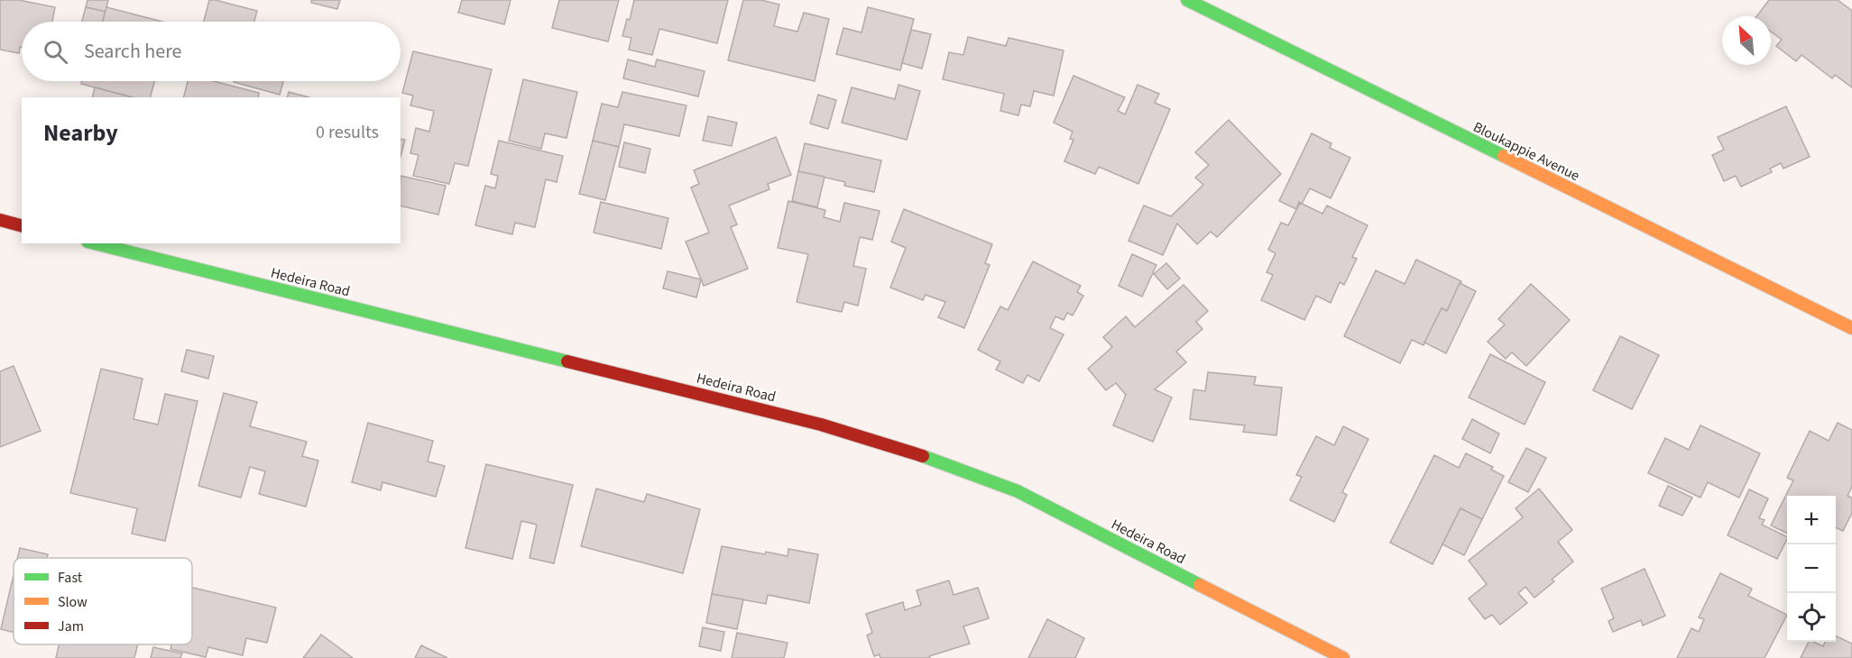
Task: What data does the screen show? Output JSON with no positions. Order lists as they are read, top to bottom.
{
  "streets": {
    "street": ["Bloukappie Avenue", "Hedeira Road"]
  },
  "legend": ["Fast", "Slow", "Jam"],
  "north": "top left",
  "page": {
    "search": "Search here",
    "heading": ["Nearby", "0 results"],
    "map_buttons": ["+", "−"]
  }
}
